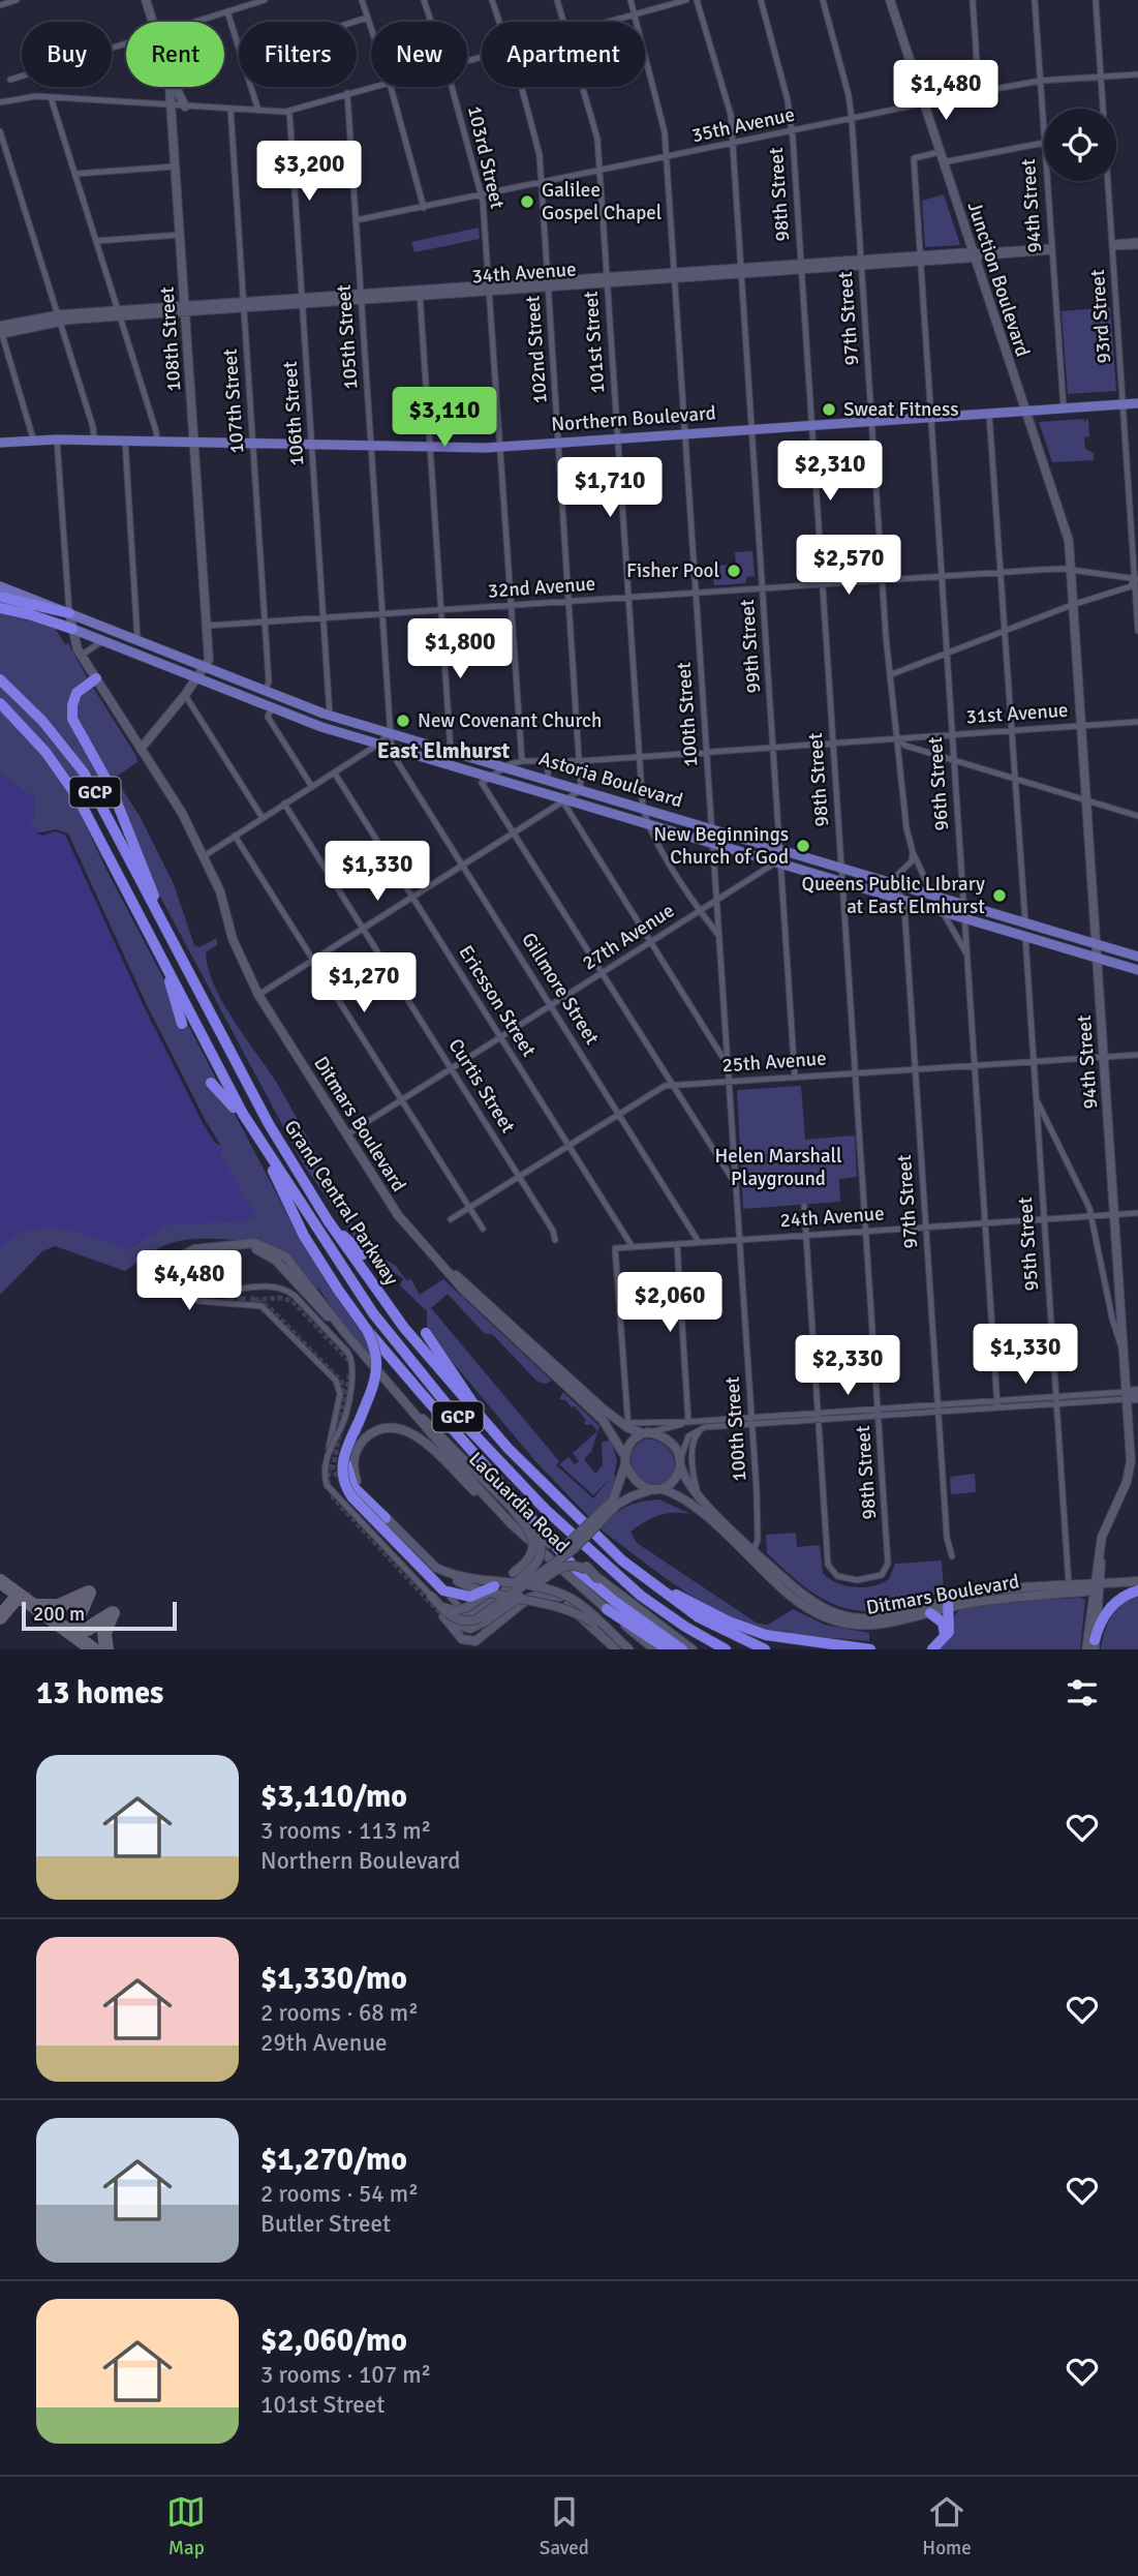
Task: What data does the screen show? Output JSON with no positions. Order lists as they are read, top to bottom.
{
  "streets": {
    "highway": ["GCP", "Grand Central Parkway"],
    "main road": ["Northern Boulevard", "Astoria Boulevard"],
    "street": [
      "35th Avenue",
      "103rd Street",
      "98th Street",
      "94th Street",
      "34th Avenue",
      "Junction Boulevard",
      "93rd Street",
      "97th Street",
      "105th Street",
      "108th Street",
      "101st Street",
      "102nd Street",
      "107th Street",
      "106th Street",
      "32nd Avenue",
      "99th Street",
      "31st Avenue",
      "100th Street",
      "96th Street",
      "27th Avenue",
      "Gillmore Street",
      "Ericsson Street",
      "25th Avenue",
      "Curtis Street",
      "Ditmars Boulevard",
      "24th Avenue",
      "95th Street",
      "LaGuardia Road"
    ]
  },
  "crossings": [
    ["35th Avenue", "103rd Street"],
    ["35th Avenue", "98th Street"],
    ["35th Avenue", "94th Street"],
    ["35th Avenue", "Junction Boulevard"],
    ["35th Avenue", "93rd Street"],
    ["35th Avenue", "97th Street"],
    ["35th Avenue", "105th Street"],
    ["35th Avenue", "101st Street"],
    ["35th Avenue", "102nd Street"],
    ["35th Avenue", "99th Street"],
    ["35th Avenue", "100th Street"],
    ["103rd Street", "34th Avenue"],
    ["103rd Street", "Northern Boulevard"],
    ["103rd Street", "32nd Avenue"],
    ["103rd Street", "31st Avenue"],
    ["98th Street", "34th Avenue"],
    ["98th Street", "Northern Boulevard"],
    ["98th Street", "32nd Avenue"],
    ["98th Street", "31st Avenue"],
    ["98th Street", "Astoria Boulevard"],
    ["98th Street", "25th Avenue"],
    ["98th Street", "24th Avenue"],
    ["94th Street", "34th Avenue"],
    ["94th Street", "Junction Boulevard"],
    ["94th Street", "Northern Boulevard"],
    ["94th Street", "32nd Avenue"],
    ["94th Street", "31st Avenue"],
    ["94th Street", "Astoria Boulevard"],
    ["94th Street", "25th Avenue"],
    ["94th Street", "Ditmars Boulevard"],
    ["94th Street", "24th Avenue"],
    ["34th Avenue", "Junction Boulevard"],
    ["34th Avenue", "97th Street"],
    ["34th Avenue", "105th Street"],
    ["34th Avenue", "108th Street"],
    ["34th Avenue", "101st Street"],
    ["34th Avenue", "102nd Street"],
    ["34th Avenue", "107th Street"],
    ["34th Avenue", "106th Street"],
    ["34th Avenue", "99th Street"],
    ["34th Avenue", "100th Street"],
    ["34th Avenue", "96th Street"],
    ["Junction Boulevard", "Northern Boulevard"],
    ["Junction Boulevard", "32nd Avenue"],
    ["Junction Boulevard", "96th Street"],
    ["93rd Street", "Northern Boulevard"],
    ["93rd Street", "32nd Avenue"],
    ["97th Street", "Northern Boulevard"],
    ["97th Street", "32nd Avenue"],
    ["97th Street", "31st Avenue"],
    ["97th Street", "Astoria Boulevard"],
    ["97th Street", "25th Avenue"],
    ["97th Street", "24th Avenue"],
    ["105th Street", "Northern Boulevard"],
    ["105th Street", "32nd Avenue"],
    ["105th Street", "Astoria Boulevard"],
    ["105th Street", "Gillmore Street"],
    ["108th Street", "Northern Boulevard"],
    ["108th Street", "32nd Avenue"],
    ["108th Street", "Astoria Boulevard"],
    ["101st Street", "Northern Boulevard"],
    ["101st Street", "32nd Avenue"],
    ["101st Street", "31st Avenue"],
    ["101st Street", "Astoria Boulevard"],
    ["102nd Street", "Northern Boulevard"],
    ["102nd Street", "32nd Avenue"],
    ["102nd Street", "31st Avenue"],
    ["102nd Street", "Astoria Boulevard"],
    ["107th Street", "Northern Boulevard"],
    ["107th Street", "32nd Avenue"],
    ["107th Street", "Astoria Boulevard"],
    ["106th Street", "Northern Boulevard"],
    ["106th Street", "32nd Avenue"],
    ["106th Street", "Astoria Boulevard"],
    ["Northern Boulevard", "99th Street"],
    ["Northern Boulevard", "100th Street"],
    ["Northern Boulevard", "96th Street"],
    ["32nd Avenue", "99th Street"],
    ["32nd Avenue", "100th Street"],
    ["32nd Avenue", "96th Street"],
    ["99th Street", "31st Avenue"],
    ["99th Street", "Astoria Boulevard"],
    ["99th Street", "27th Avenue"],
    ["99th Street", "25th Avenue"],
    ["31st Avenue", "100th Street"],
    ["31st Avenue", "Astoria Boulevard"],
    ["31st Avenue", "96th Street"],
    ["100th Street", "Astoria Boulevard"],
    ["100th Street", "27th Avenue"],
    ["100th Street", "25th Avenue"],
    ["100th Street", "Ditmars Boulevard"],
    ["100th Street", "24th Avenue"],
    ["Astoria Boulevard", "96th Street"],
    ["Astoria Boulevard", "27th Avenue"],
    ["Astoria Boulevard", "Gillmore Street"],
    ["Astoria Boulevard", "Ditmars Boulevard"],
    ["Astoria Boulevard", "95th Street"],
    ["96th Street", "25th Avenue"],
    ["96th Street", "24th Avenue"],
    ["27th Avenue", "Gillmore Street"],
    ["27th Avenue", "Ericsson Street"],
    ["27th Avenue", "Curtis Street"],
    ["27th Avenue", "Ditmars Boulevard"],
    ["Gillmore Street", "25th Avenue"],
    ["Gillmore Street", "24th Avenue"],
    ["Ericsson Street", "25th Avenue"],
    ["Ericsson Street", "24th Avenue"],
    ["25th Avenue", "Curtis Street"],
    ["25th Avenue", "95th Street"],
    ["Ditmars Boulevard", "24th Avenue"],
    ["Ditmars Boulevard", "95th Street"],
    ["24th Avenue", "95th Street"]
  ],
  "districts": ["East Elmhurst"],
  "parks": ["Helen Marshall Playground"],
  "places": [
    "Galilee Gospel Chapel",
    "Sweat Fitness",
    "Fisher Pool",
    "New Covenant Church",
    "New Beginnings Church of God",
    "Queens Public LIbrary at East Elmhurst"
  ],
  "scale_bar": "200 m",
  "page": {
    "chip": [
      "Buy",
      "Rent",
      "Filters",
      "New",
      "Apartment"
    ],
    "price": [
      "$1,480",
      "$3,200",
      "$3,110",
      "$2,310",
      "$1,710",
      "$2,570",
      "$1,800",
      "$1,330",
      "$1,270",
      "$4,480",
      "$2,060",
      "$1,330",
      "$2,330"
    ],
    "scale": "200 m",
    "heading": "13 homes",
    "list": [
      {
        "name": "$3,110/mo",
        "note": "3 rooms · 113 m² · Northern Boulevard"
      },
      {
        "name": "$1,330/mo",
        "note": "2 rooms · 68 m² · 29th Avenue"
      },
      {
        "name": "$1,270/mo",
        "note": "2 rooms · 54 m² · Butler Street"
      },
      {
        "name": "$2,060/mo",
        "note": "3 rooms · 107 m² · 101st Street"
      }
    ],
    "tabs": ["Map", "Saved", "Home"]
  }
}
